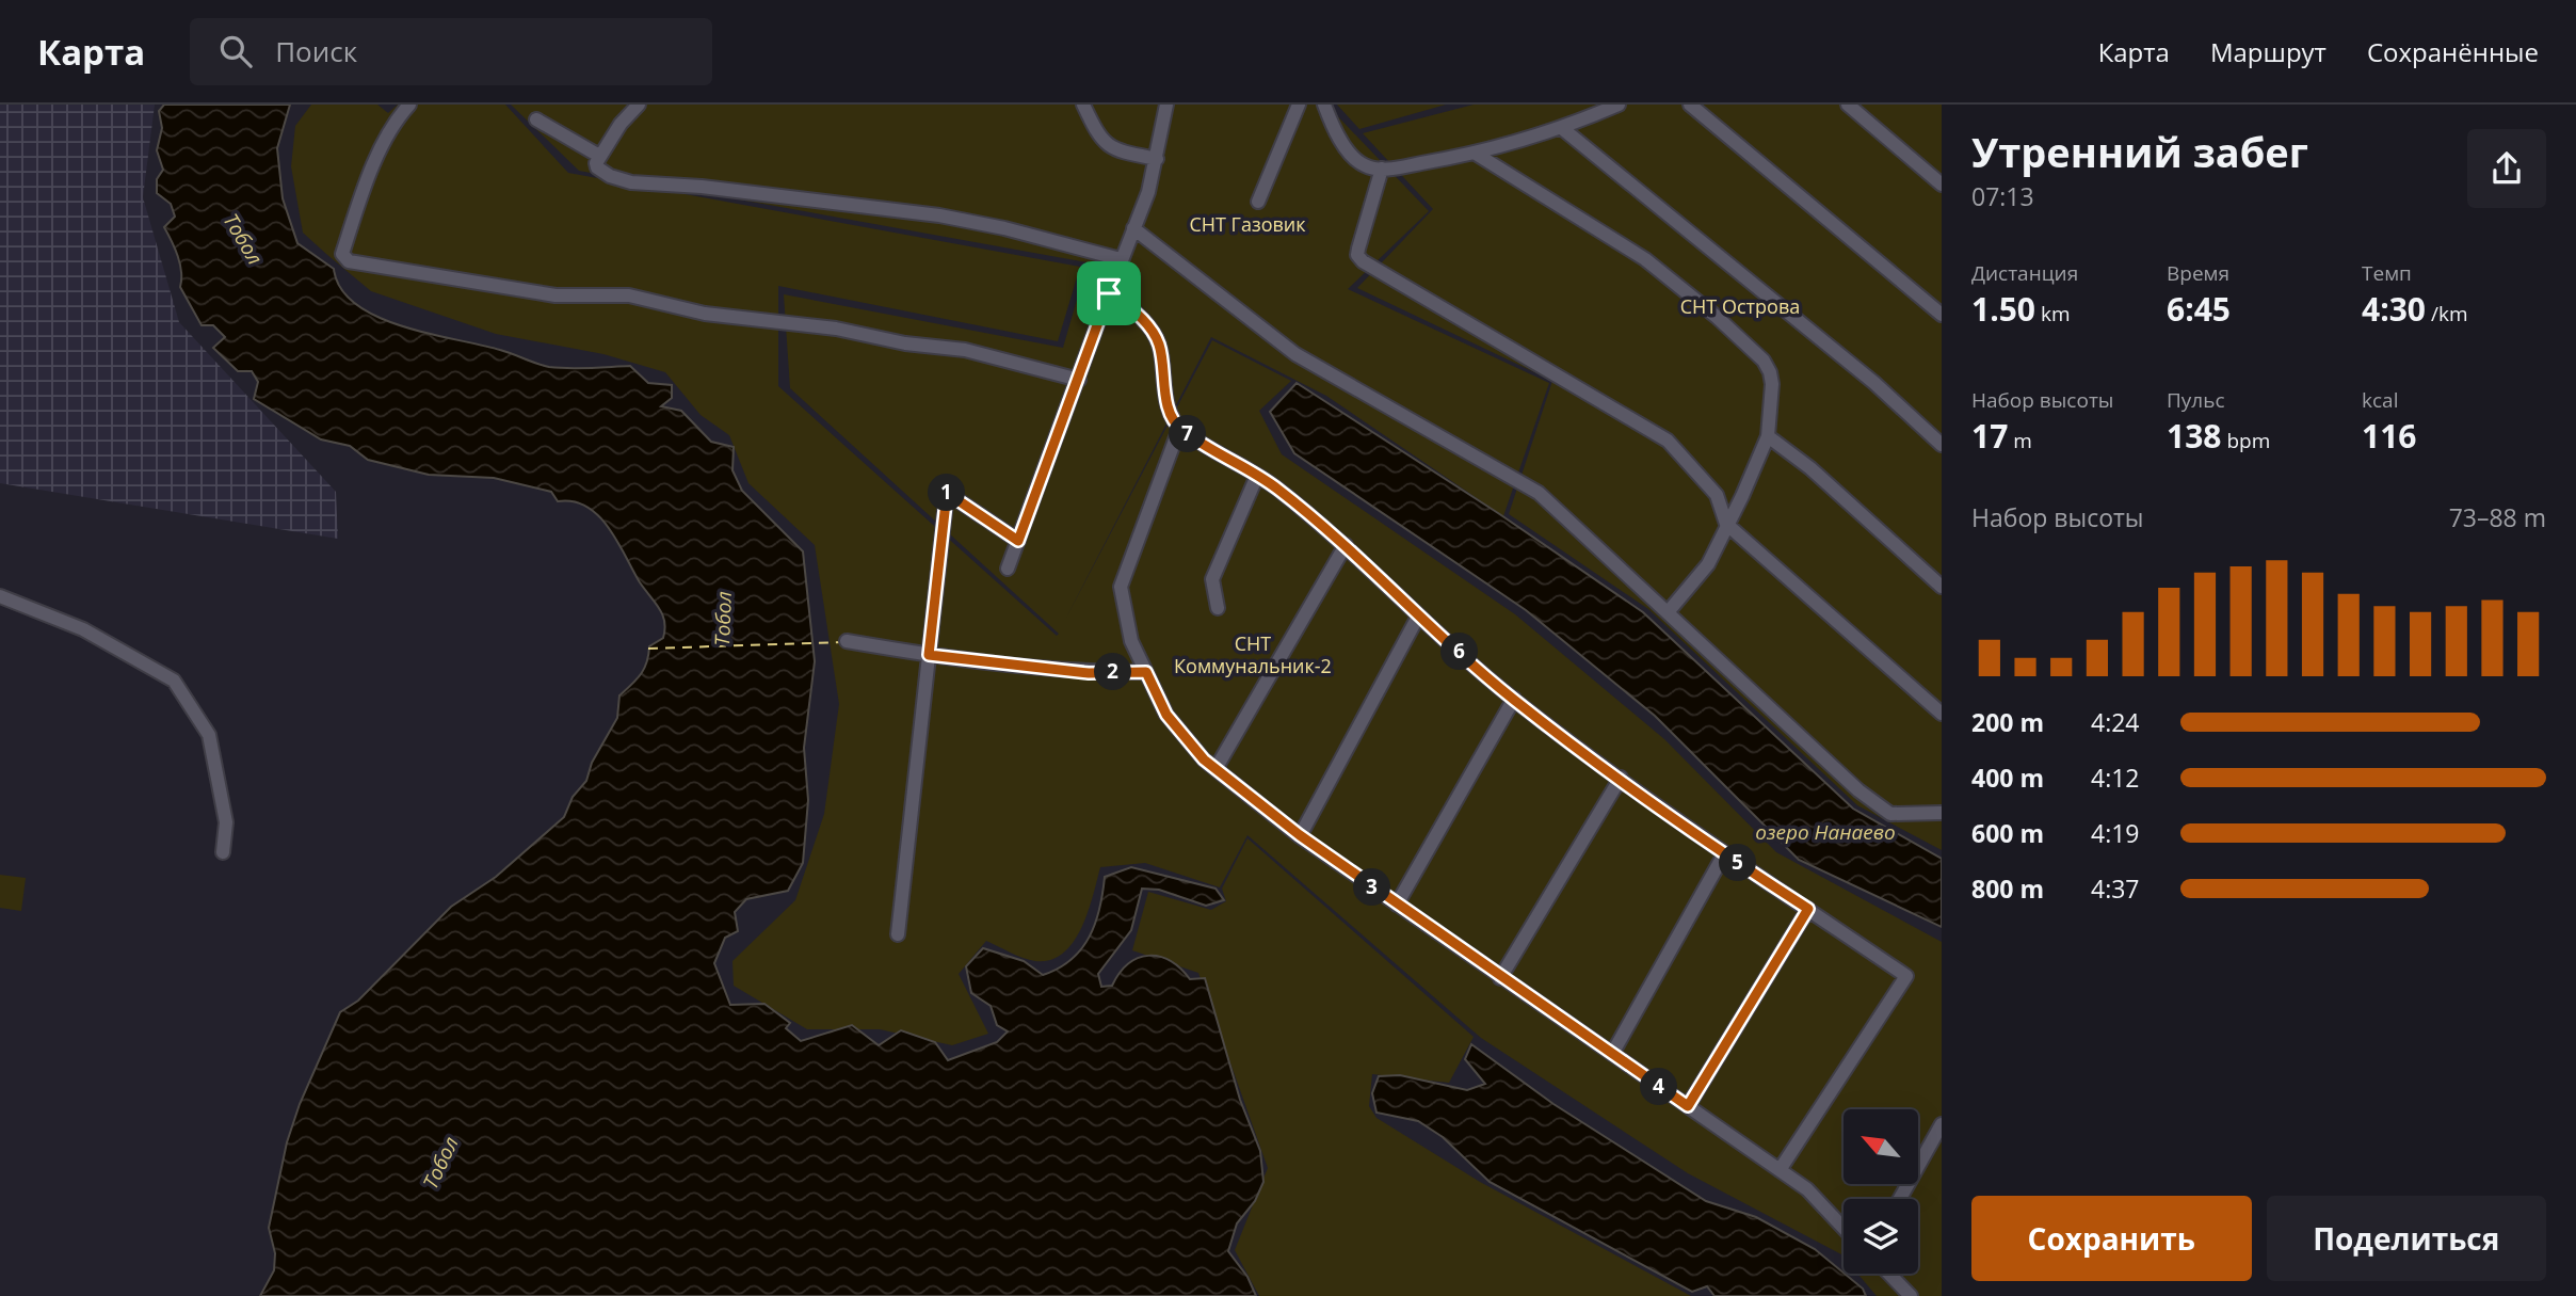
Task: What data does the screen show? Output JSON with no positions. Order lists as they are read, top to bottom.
{
  "water": ["Тобол", "озеро Нанаево"],
  "parks": ["СНТ Газовик", "СНТ Острова", "СНТ Коммунальник-2"],
  "north": "top left",
  "page": {
    "header": "Карта",
    "search": "Поиск",
    "nav": ["Карта", "Маршрут", "Сохранённые"],
    "heading": ["Утренний забег", "07:13"],
    "stats": [
      ["Дистанция", "1.50 km"],
      ["Время", "6:45"],
      ["Темп", "4:30 /km"],
      ["Набор высоты", "17 m"],
      ["Пульс", "138 bpm"],
      ["kcal", "116"]
    ],
    "pins": [
      "7",
      "1",
      "6",
      "2",
      "5",
      "3",
      "4"
    ],
    "chart": ["Набор высоты", "73–88 m"],
    "list": [
      {
        "name": "200 m",
        "note": "4:24"
      },
      {
        "name": "400 m",
        "note": "4:12"
      },
      {
        "name": "600 m",
        "note": "4:19"
      },
      {
        "name": "800 m",
        "note": "4:37"
      }
    ],
    "buttons": ["Сохранить", "Поделиться"]
  }
}
